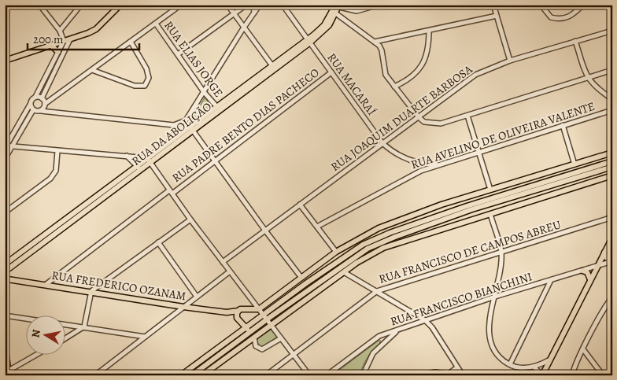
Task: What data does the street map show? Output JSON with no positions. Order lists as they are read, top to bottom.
{
  "streets": {
    "main road": ["RUA DA ABOLIÇÃO", "RUA FREDERICO OZANAM"],
    "street": [
      "RUA ELIAS JORGE",
      "RUA MACARAÍ",
      "RUA JOAQUIM DUARTE BARBOSA",
      "RUA PADRE BENTO DIAS PACHECO",
      "RUA AVELINO DE OLIVEIRA VALENTE",
      "RUA FRANCISCO DE CAMPOS ABREU",
      "RUA FRANCISCO BIANCHINI"
    ]
  },
  "crossings": [
    ["RUA ELIAS JORGE", "RUA DA ABOLIÇÃO"],
    ["RUA MACARAÍ", "RUA JOAQUIM DUARTE BARBOSA"],
    ["RUA MACARAÍ", "RUA PADRE BENTO DIAS PACHECO"],
    ["RUA MACARAÍ", "RUA DA ABOLIÇÃO"],
    ["RUA MACARAÍ", "RUA AVELINO DE OLIVEIRA VALENTE"],
    ["RUA PADRE BENTO DIAS PACHECO", "RUA FREDERICO OZANAM"]
  ],
  "scale_bar": "200 m",
  "north": "left"
}
